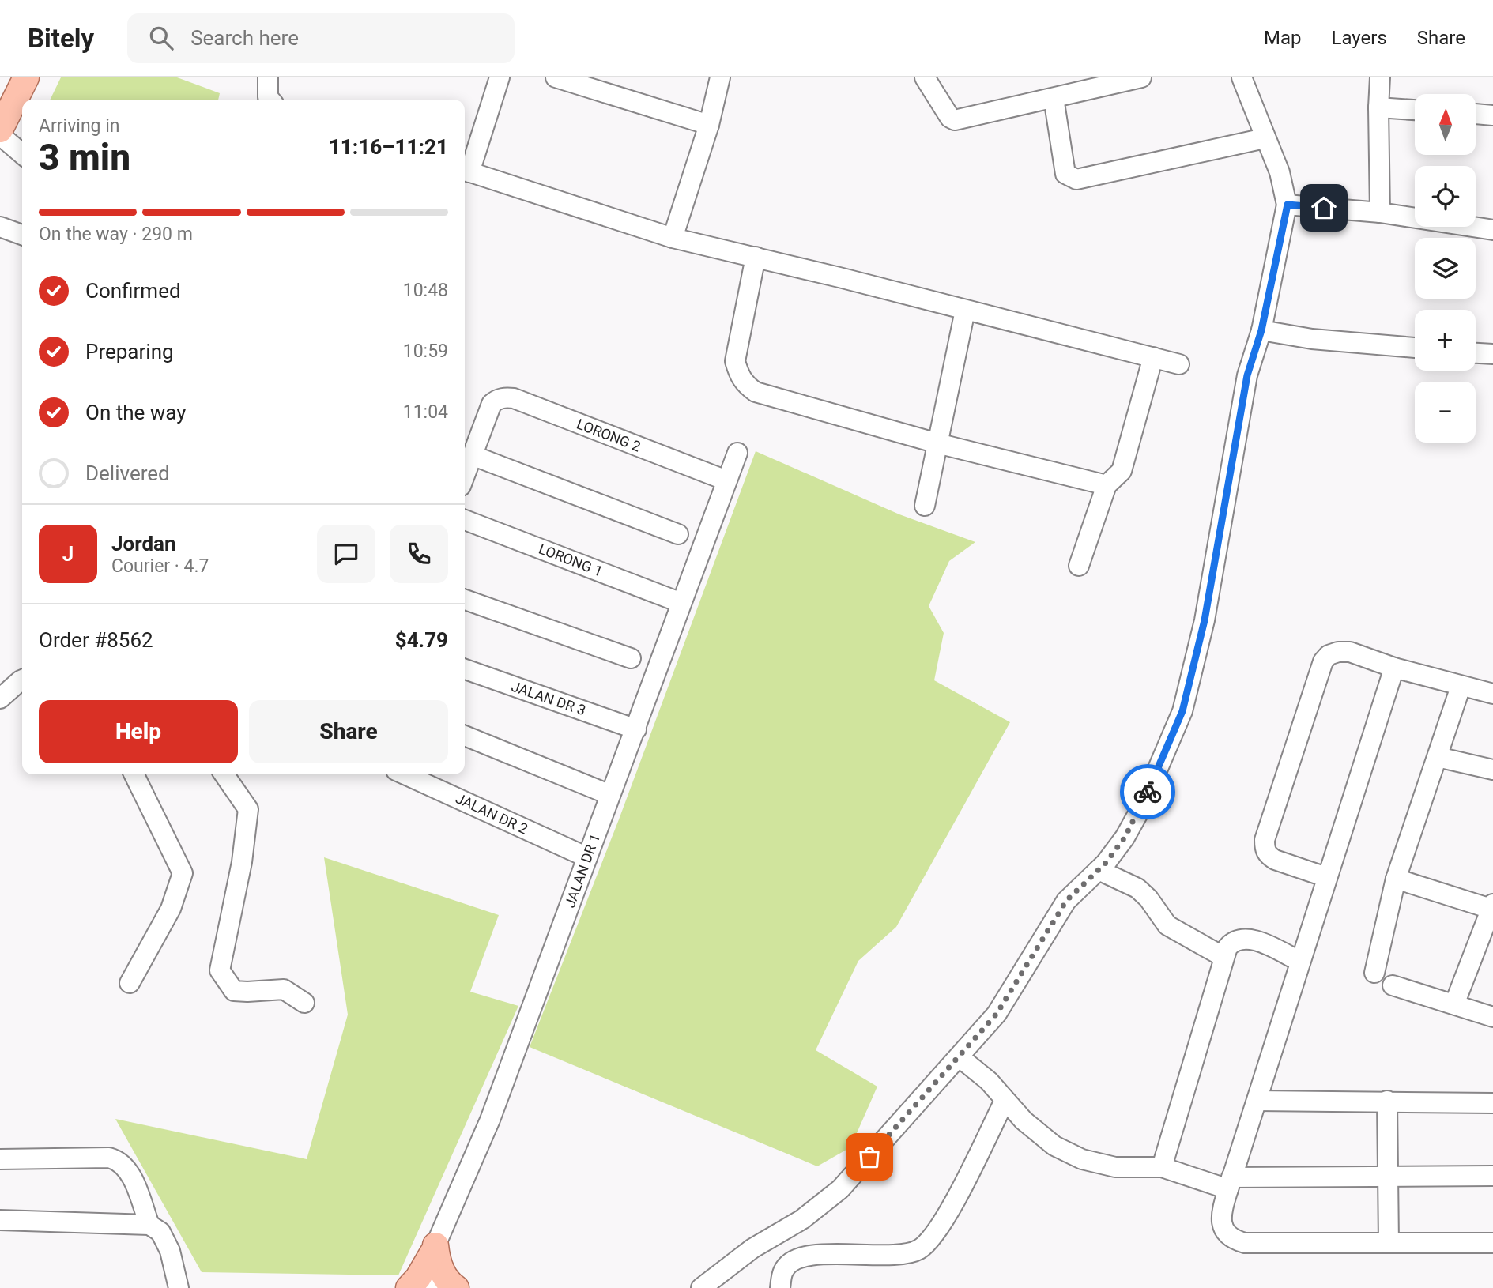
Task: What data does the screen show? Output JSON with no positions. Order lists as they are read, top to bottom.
{
  "streets": {
    "street": [
      "LORONG 2",
      "LORONG 1",
      "JALAN DR 3",
      "JALAN DR 2",
      "JALAN DR 1"
    ]
  },
  "crossings": [
    ["LORONG 2", "JALAN DR 1"],
    ["LORONG 1", "JALAN DR 1"],
    ["JALAN DR 3", "JALAN DR 1"],
    ["JALAN DR 2", "JALAN DR 1"]
  ],
  "north": "top",
  "page": {
    "header": "Bitely",
    "search": "Search here",
    "nav": ["Map", "Layers", "Share"],
    "map_buttons": ["+", "−"],
    "heading": ["3 min", "Arriving in", "11:16–11:21"],
    "panel": [
      "Jordan",
      "Courier · 4.7",
      "Order #8562",
      "$4.79"
    ],
    "bar": "On the way · 290 m",
    "list": [
      ["Confirmed", "10:48"],
      ["Preparing", "10:59"],
      ["On the way", "11:04"],
      "Delivered"
    ],
    "round": "J",
    "buttons": ["Help", "Share"]
  }
}
